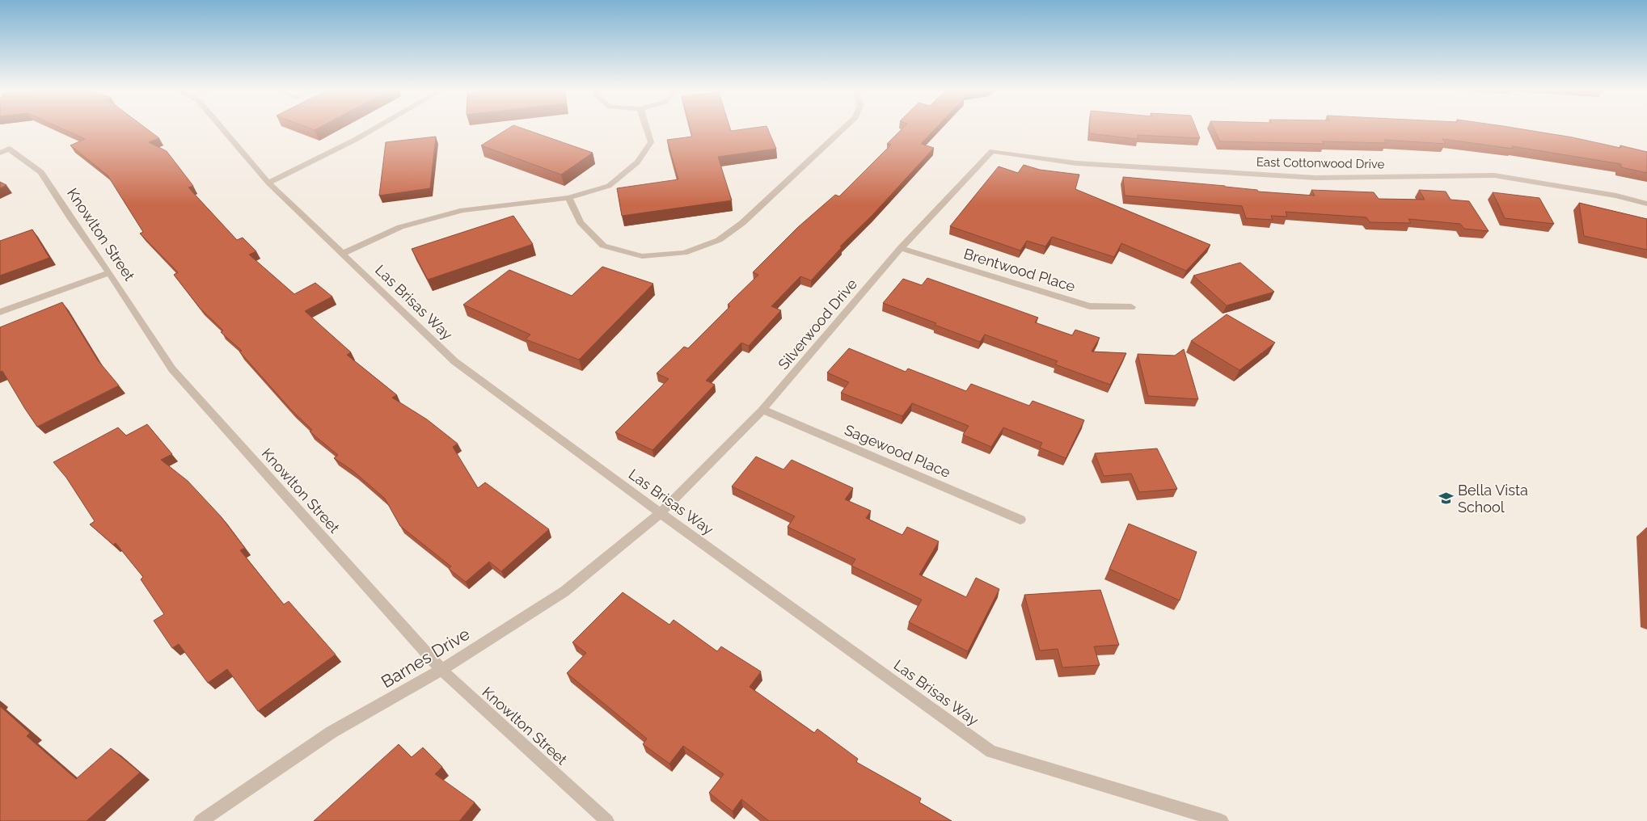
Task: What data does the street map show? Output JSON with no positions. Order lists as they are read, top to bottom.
{
  "streets": {
    "street": [
      "East Cottonwood Drive",
      "Knowlton Street",
      "Brentwood Place",
      "Las Brisas Way",
      "Silverwood Drive",
      "Sagewood Place",
      "Barnes Drive"
    ]
  },
  "crossings": [
    ["East Cottonwood Drive", "Silverwood Drive"],
    ["Knowlton Street", "Barnes Drive"],
    ["Brentwood Place", "Silverwood Drive"],
    ["Las Brisas Way", "Silverwood Drive"],
    ["Las Brisas Way", "Barnes Drive"],
    ["Silverwood Drive", "Sagewood Place"],
    ["Silverwood Drive", "Barnes Drive"]
  ],
  "places": {
    "school or university": ["Bella Vista School"]
  }
}
